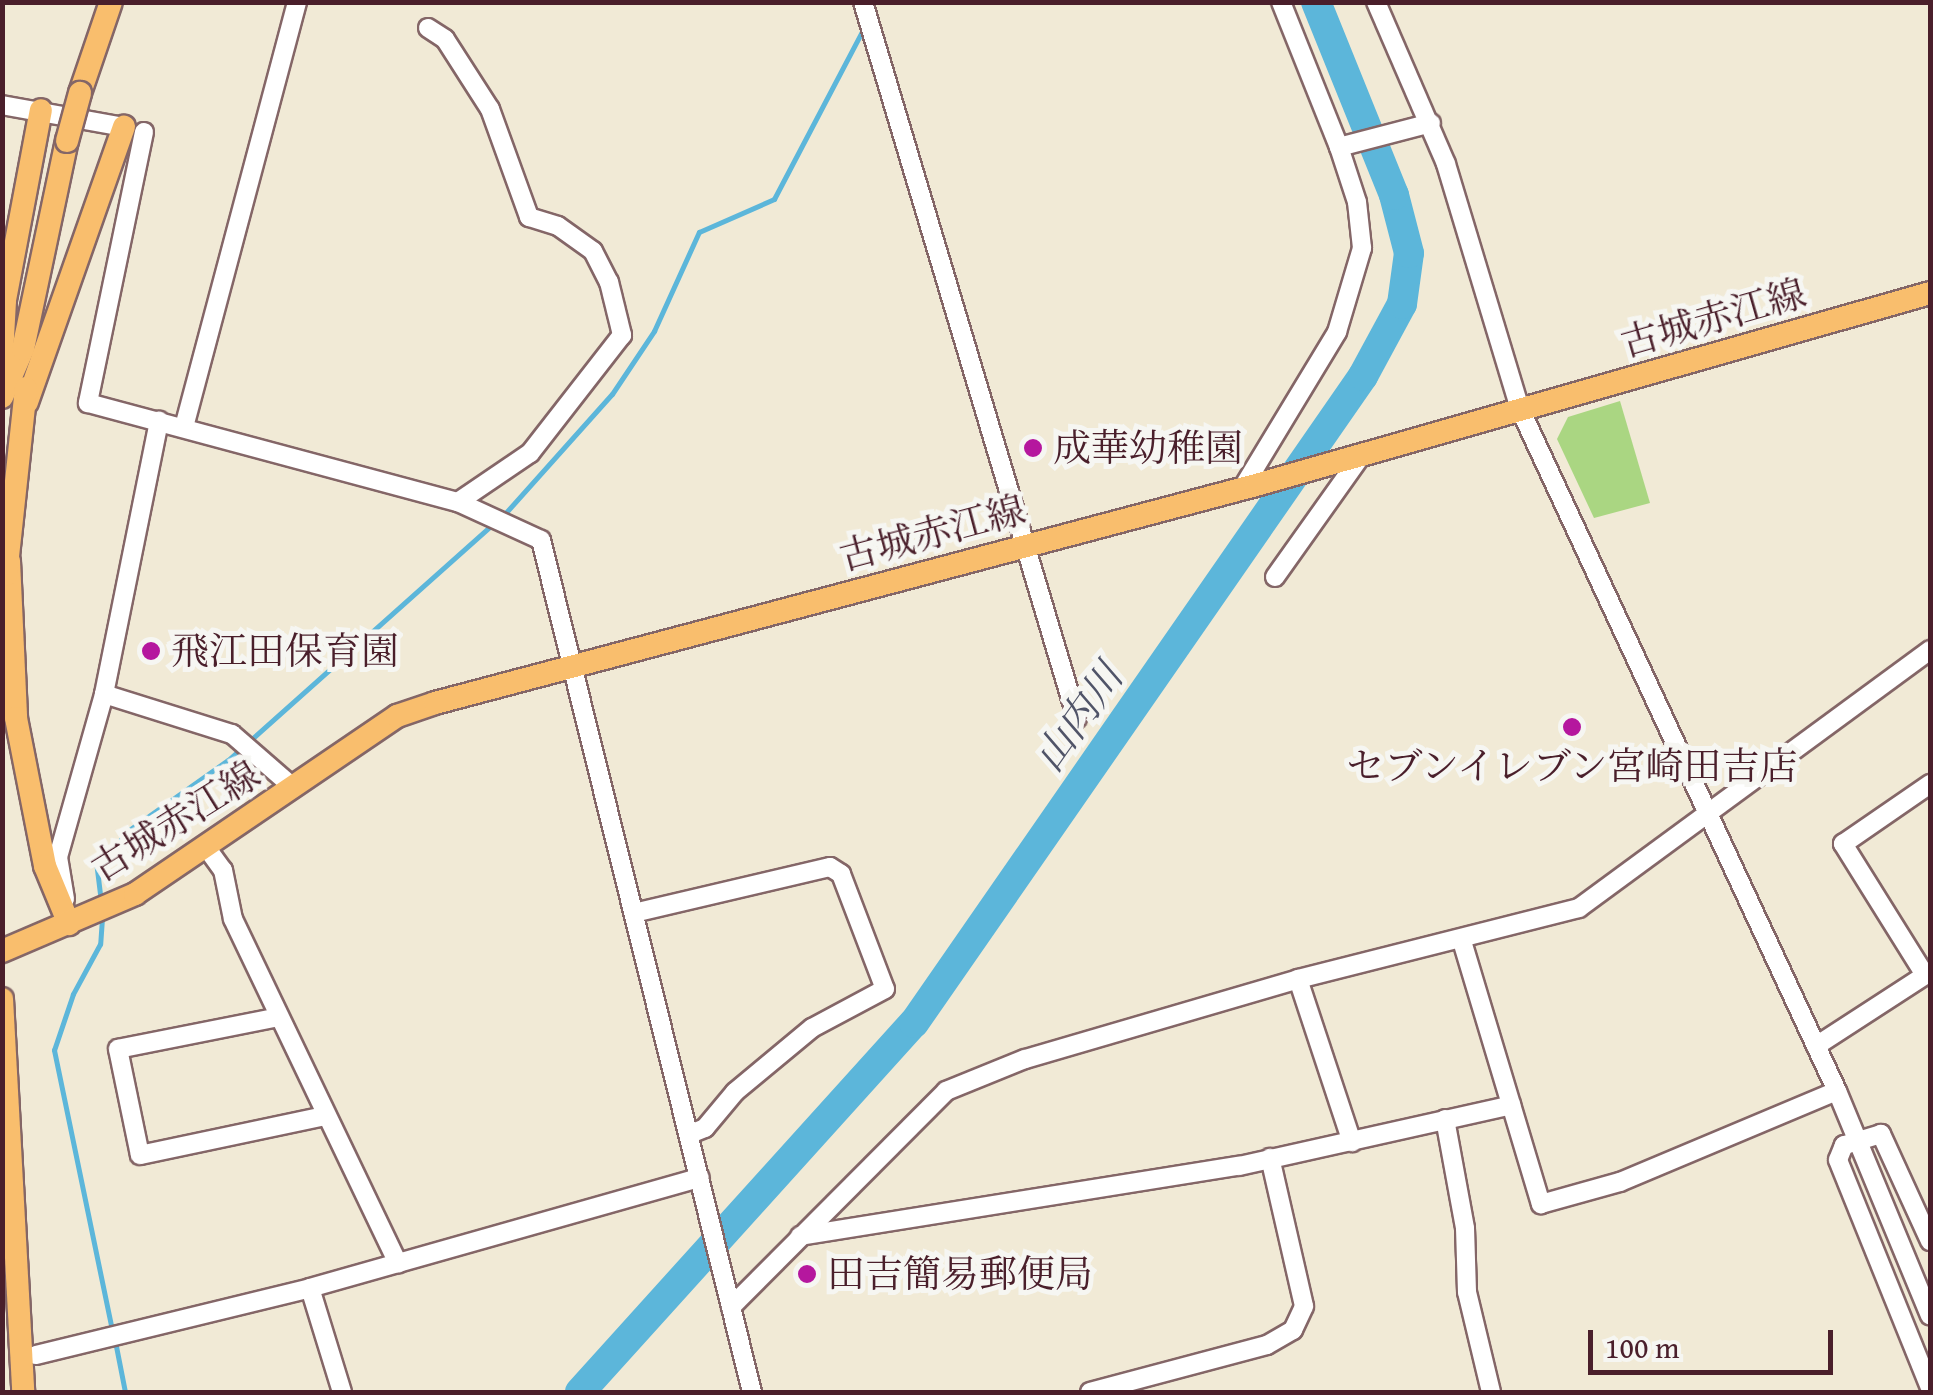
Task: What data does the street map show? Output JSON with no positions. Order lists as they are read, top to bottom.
{
  "streets": {
    "main road": ["古城赤江線"]
  },
  "water": ["山内川"],
  "places": [
    "成華幼稚園",
    "飛江田保育園",
    "セブンイレブン宮崎田吉店",
    "田吉簡易郵便局"
  ],
  "scale_bar": "100 m"
}
